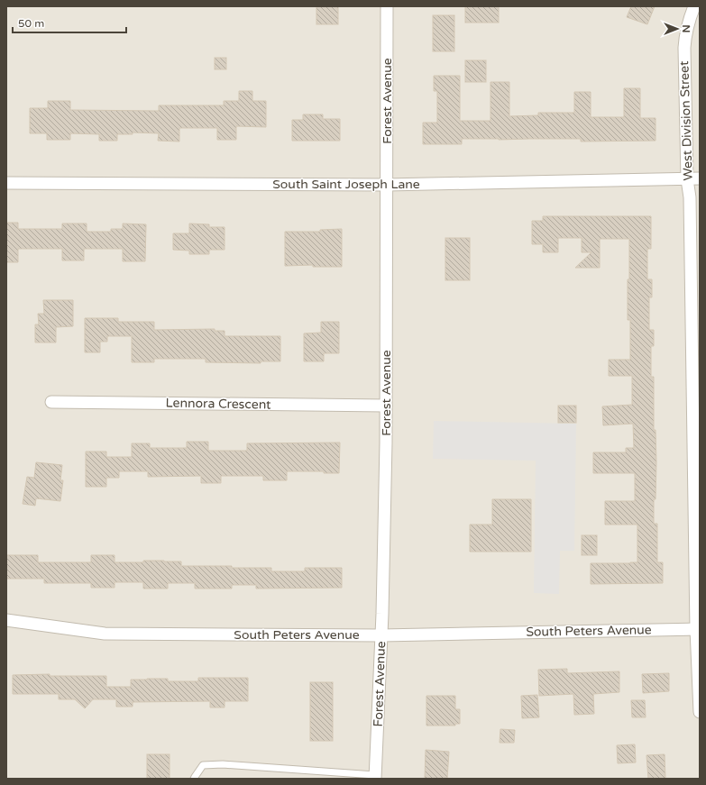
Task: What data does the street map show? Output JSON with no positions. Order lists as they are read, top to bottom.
{
  "streets": {
    "street": [
      "Forest Avenue",
      "West Division Street",
      "South Saint Joseph Lane",
      "Lennora Crescent",
      "South Peters Avenue"
    ]
  },
  "crossings": [
    ["Forest Avenue", "South Saint Joseph Lane"],
    ["Forest Avenue", "Lennora Crescent"],
    ["Forest Avenue", "South Peters Avenue"],
    ["West Division Street", "South Saint Joseph Lane"],
    ["West Division Street", "South Peters Avenue"]
  ],
  "scale_bar": "50 m",
  "north": "right"
}
